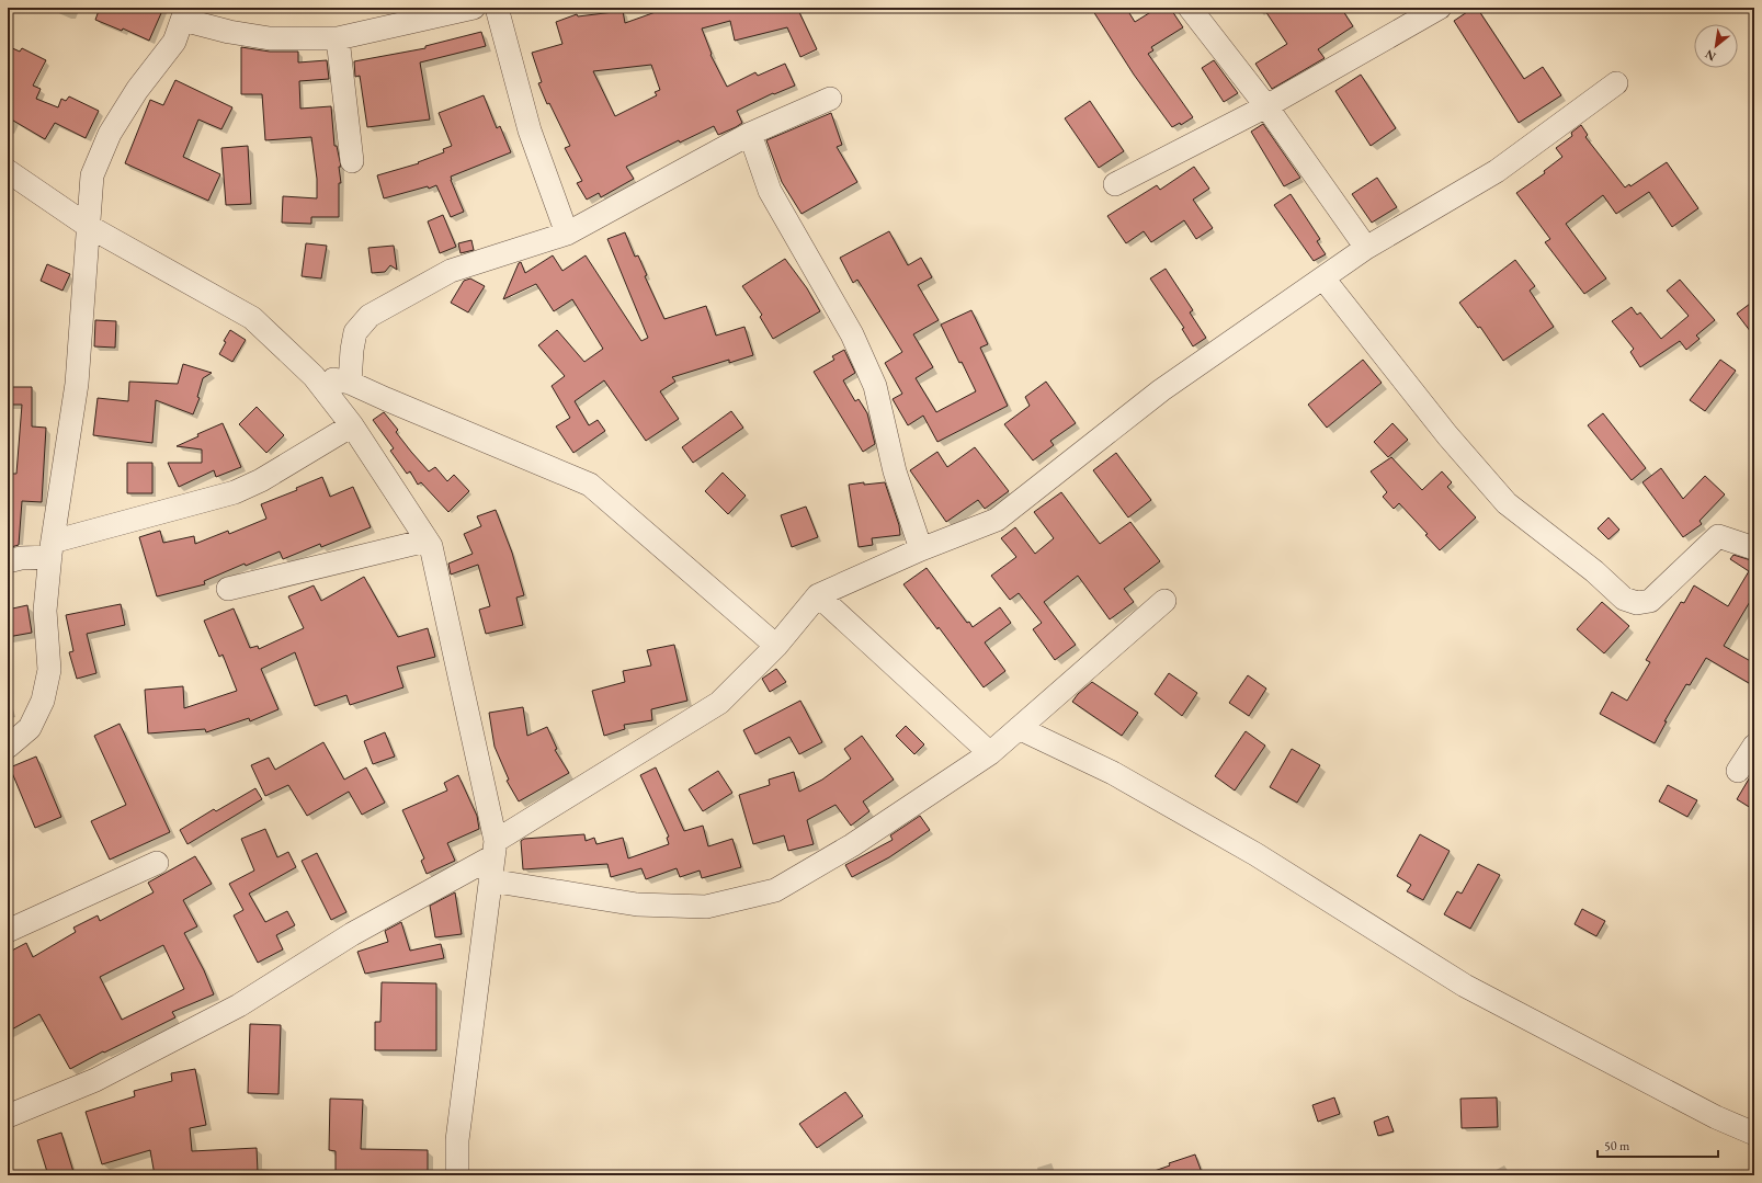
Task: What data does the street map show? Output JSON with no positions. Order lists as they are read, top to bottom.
{
  "scale_bar": "50 m",
  "north": "bottom left"
}
